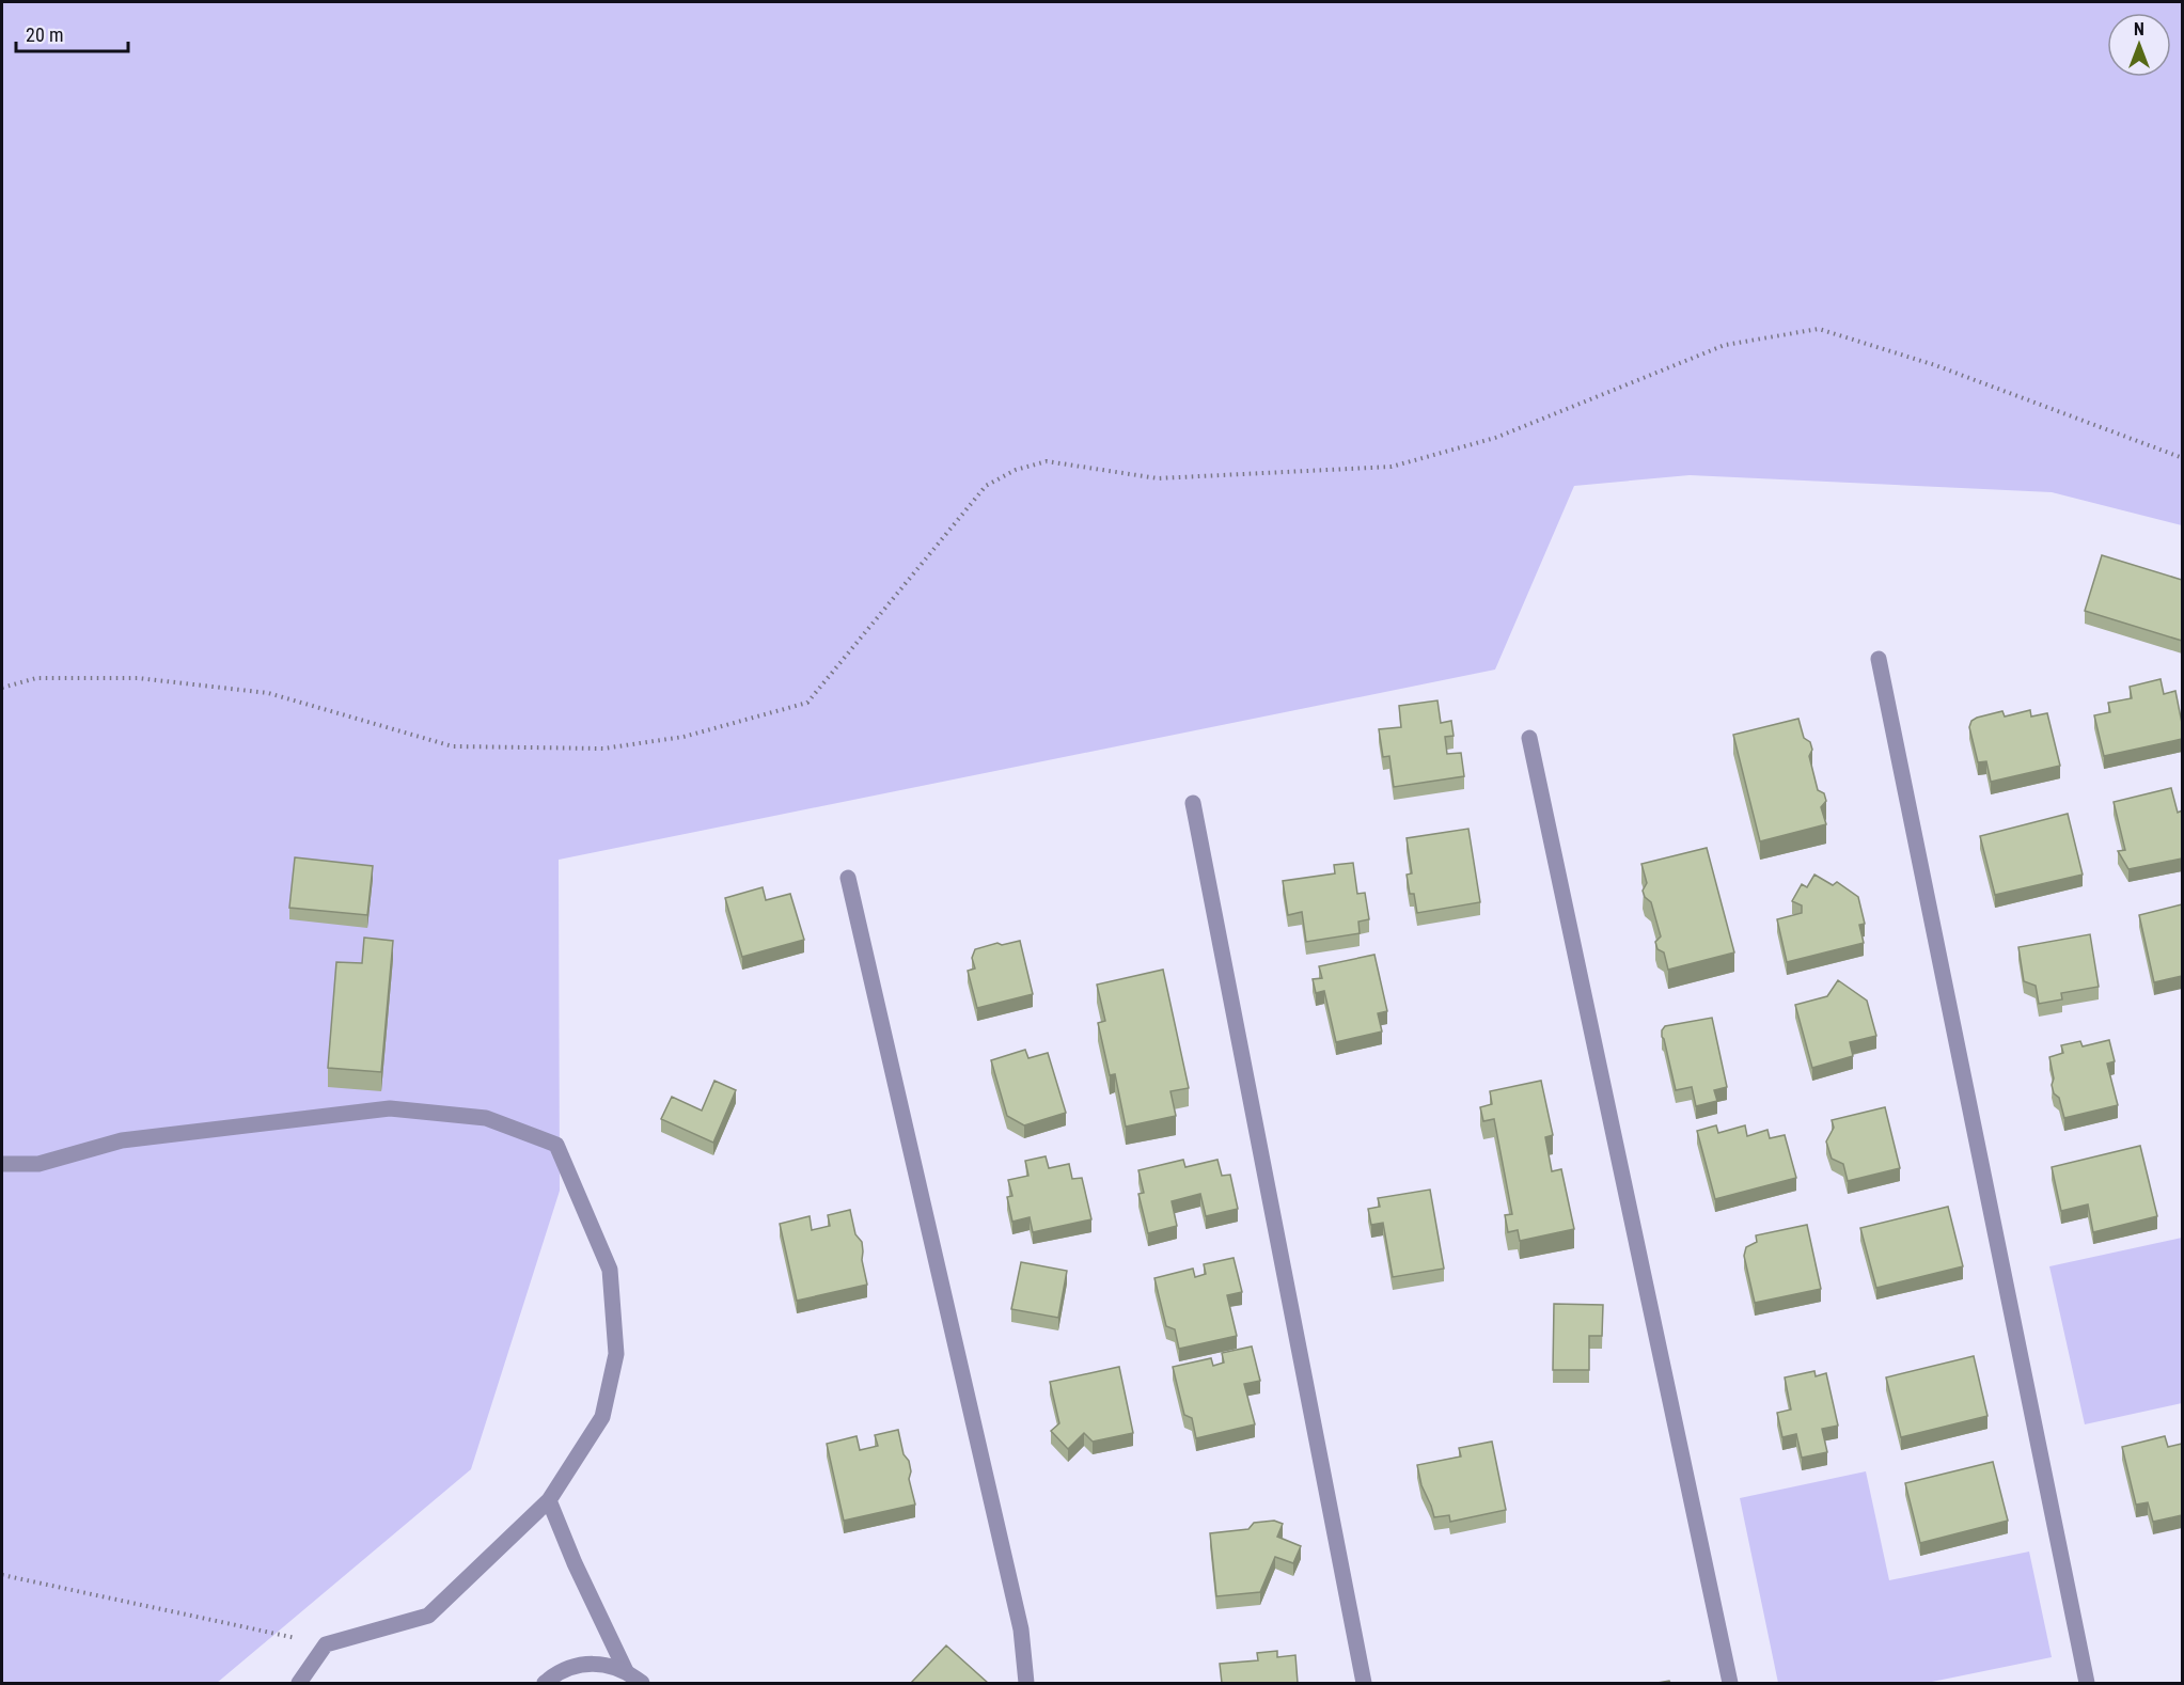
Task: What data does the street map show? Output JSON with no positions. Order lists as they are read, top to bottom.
{
  "scale_bar": "20 m",
  "north": "top"
}
